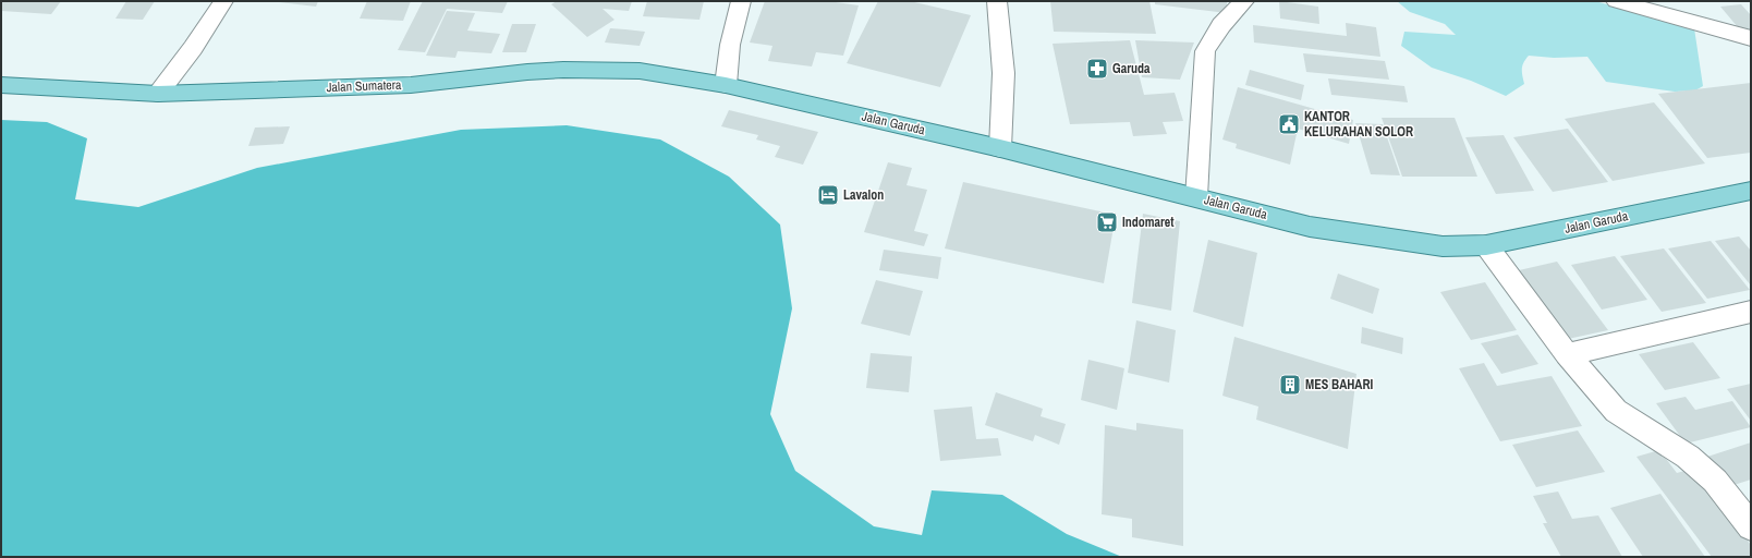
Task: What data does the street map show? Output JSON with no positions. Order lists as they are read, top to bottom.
{
  "streets": {
    "main road": ["Jalan Sumatera", "Jalan Garuda"]
  },
  "crossings": [
    ["Jalan Sumatera", "Jalan Garuda"]
  ],
  "places": {
    "pharmacy": ["Garuda"],
    "public building": ["KANTOR KELURAHAN SOLOR"],
    "hotel": ["Lavalon"],
    "supermarket": ["Indomaret"],
    "building": ["MES BAHARI"]
  }
}
